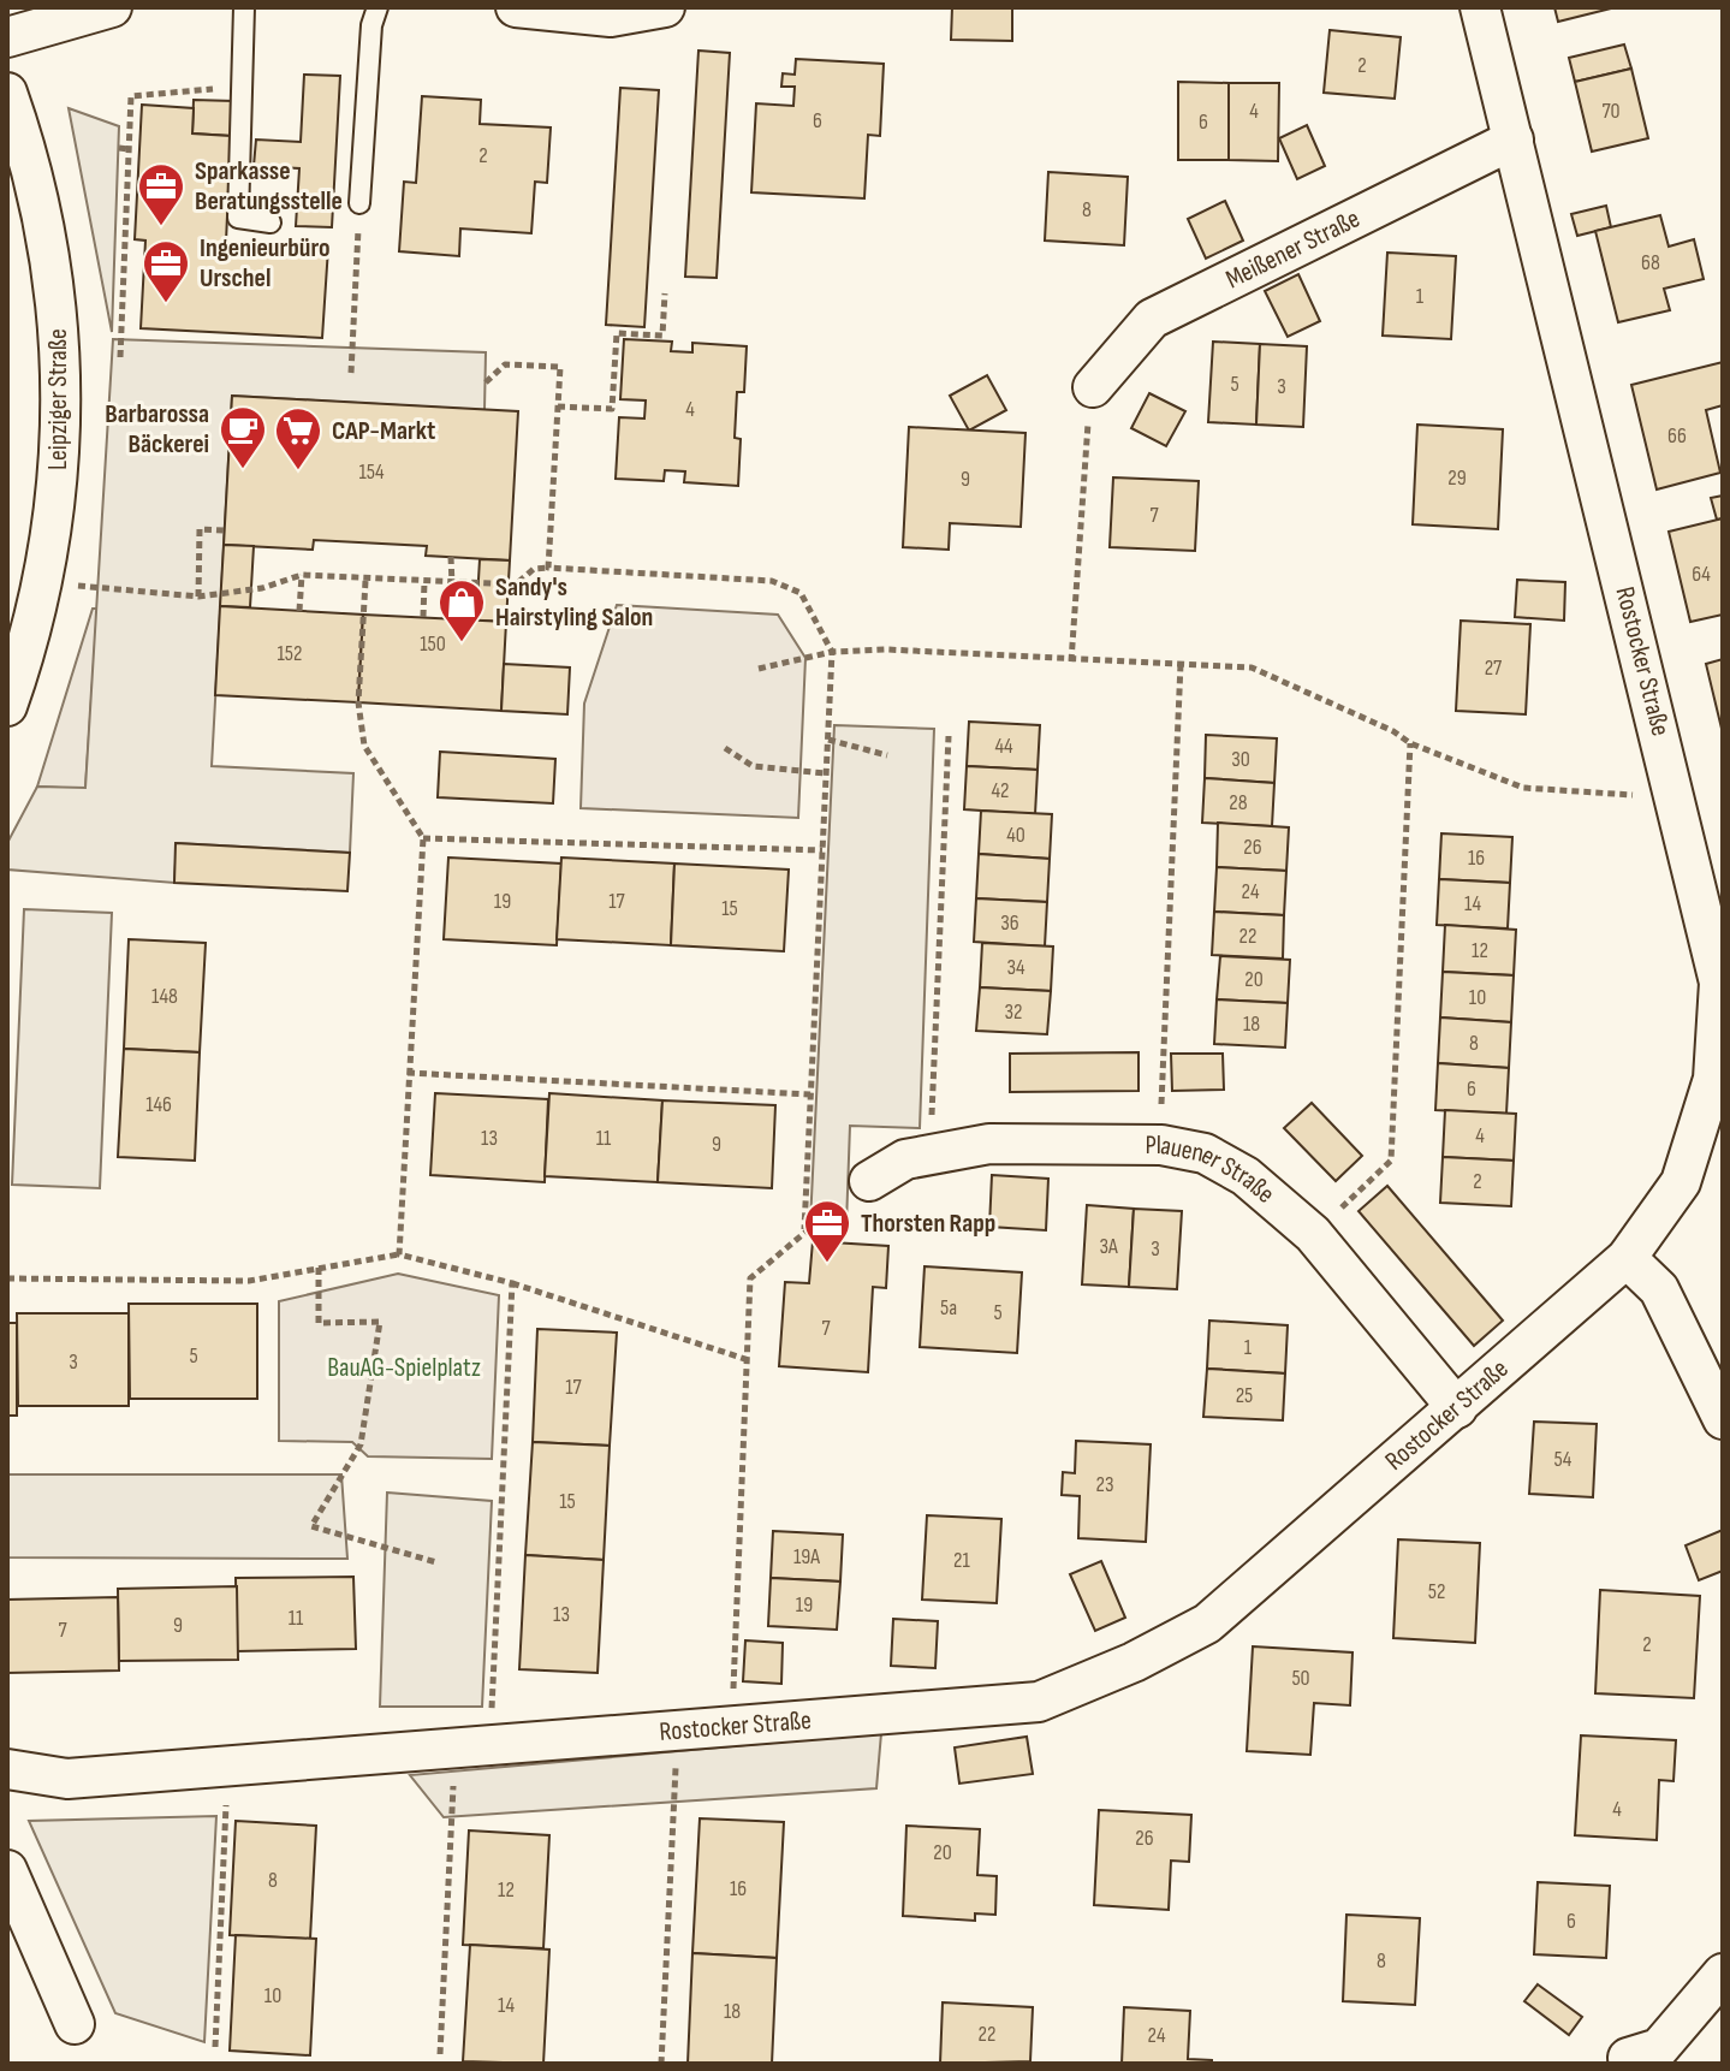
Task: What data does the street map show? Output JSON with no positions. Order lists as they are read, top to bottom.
{
  "streets": {
    "street": [
      "Meißener Straße",
      "Leipziger Straße",
      "Rostocker Straße",
      "Plauener Straße"
    ]
  },
  "crossings": [
    ["Meißener Straße", "Rostocker Straße"],
    ["Rostocker Straße", "Plauener Straße"]
  ],
  "parks": ["BauAG-Spielplatz"],
  "places": {
    "office": ["Sparkasse Beratungsstelle", "Ingenieurbüro Urschel", "Thorsten Rapp"],
    "cafe": ["Barbarossa Bäckerei"],
    "supermarket": ["CAP-Markt"],
    "shop": ["Sandy's Hairstyling Salon"]
  },
  "house_numbers": [
    "2",
    "4",
    "70",
    "6",
    "6",
    "2",
    "8",
    "68",
    "1",
    "5",
    "3",
    "4",
    "66",
    "154",
    "29",
    "9",
    "7",
    "64",
    "150",
    "152",
    "27",
    "44",
    "30",
    "42",
    "28",
    "40",
    "26",
    "16",
    "24",
    "19",
    "17",
    "14",
    "15",
    "36",
    "22",
    "12",
    "34",
    "20",
    "148",
    "10",
    "32",
    "18",
    "8",
    "6",
    "146",
    "4",
    "13",
    "11",
    "9",
    "2",
    "3A",
    "3",
    "5a",
    "5",
    "7",
    "1",
    "5",
    "3",
    "17",
    "25",
    "54",
    "23",
    "15",
    "19A",
    "21",
    "52",
    "19",
    "13",
    "11",
    "9",
    "7",
    "2",
    "50",
    "4",
    "26",
    "20",
    "8",
    "16",
    "12",
    "6",
    "8",
    "10",
    "14",
    "18",
    "22",
    "24"
  ]
}
